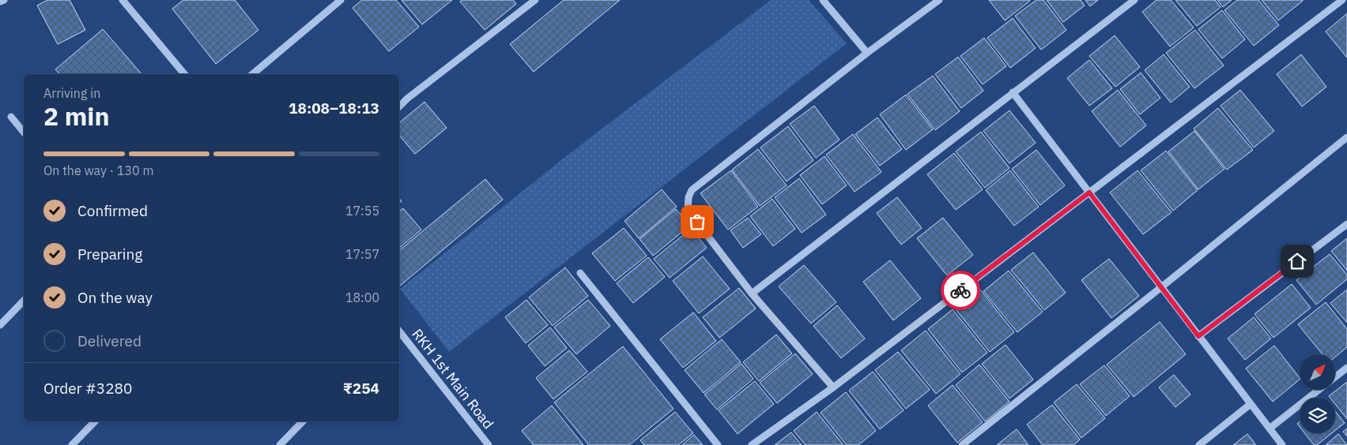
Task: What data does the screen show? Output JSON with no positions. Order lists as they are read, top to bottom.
{
  "streets": {
    "street": ["RKH 1st Main Road"]
  },
  "north": "top right",
  "page": {
    "heading": ["2 min", "Arriving in", "18:08–18:13"],
    "panel": ["Order #3280", "₹254"],
    "bar": "On the way · 130 m",
    "list": [
      ["Confirmed", "17:55"],
      ["Preparing", "17:57"],
      ["On the way", "18:00"],
      "Delivered"
    ]
  }
}
